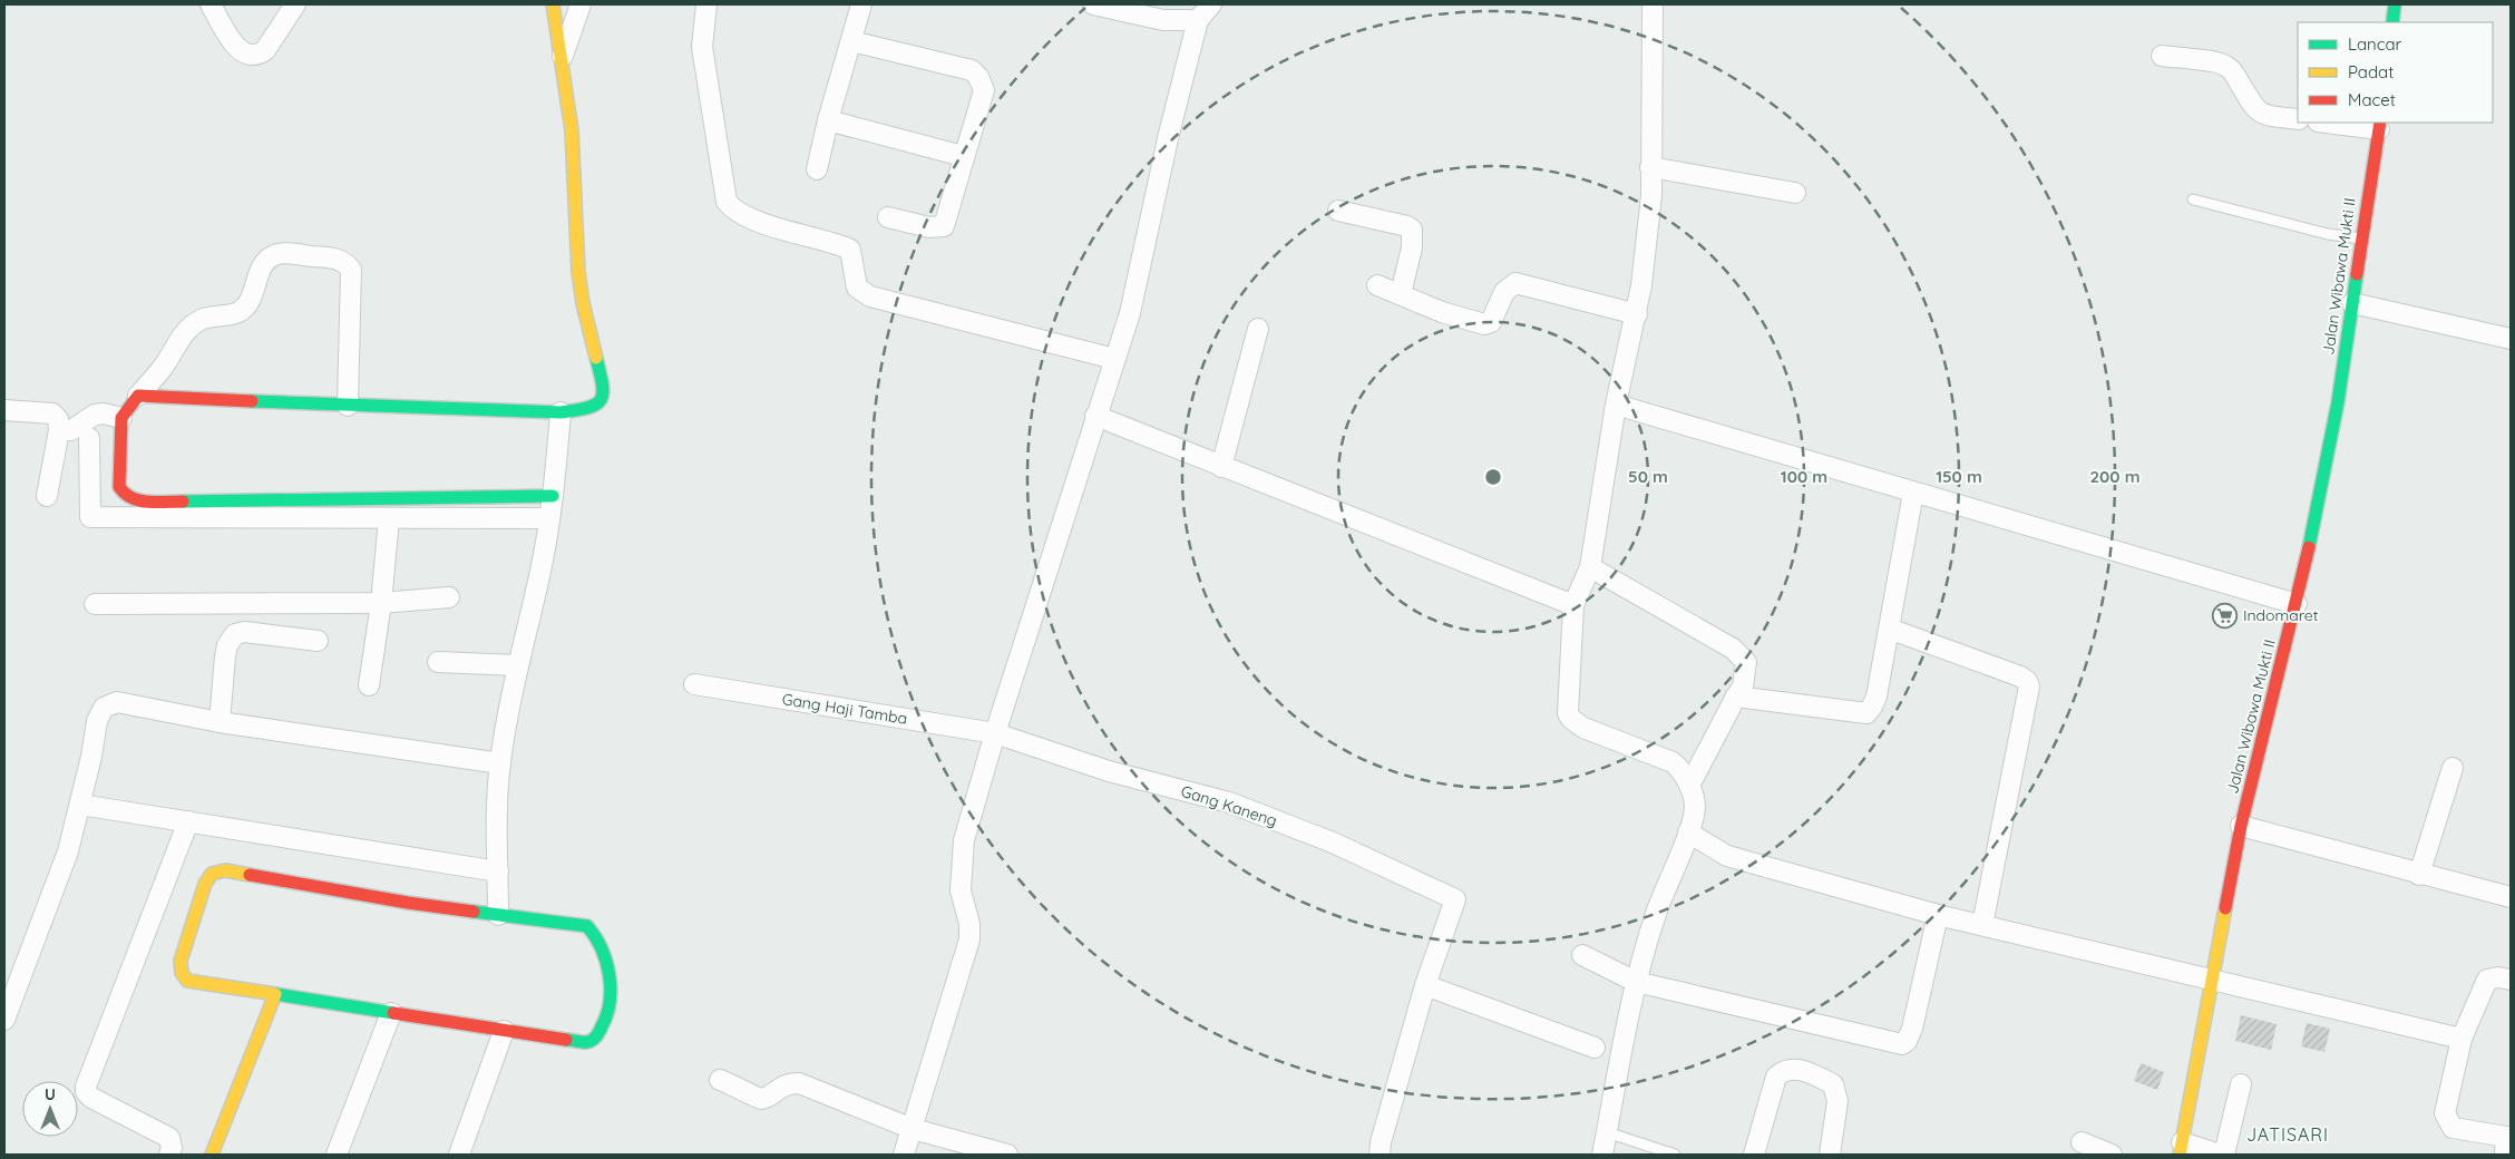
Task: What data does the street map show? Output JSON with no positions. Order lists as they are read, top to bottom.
{
  "streets": {
    "street": ["Jalan Wibawa Mukti II", "Gang Haji Tamba", "Gang Kaneng"]
  },
  "crossings": [
    ["Gang Haji Tamba", "Gang Kaneng"]
  ],
  "districts": ["JATISARI"],
  "places": {
    "supermarket": ["Indomaret"]
  },
  "legend": ["Lancar", "Padat", "Macet"],
  "north": "top",
  "rings": [
    "50 m",
    "100 m",
    "150 m",
    "200 m"
  ]
}
